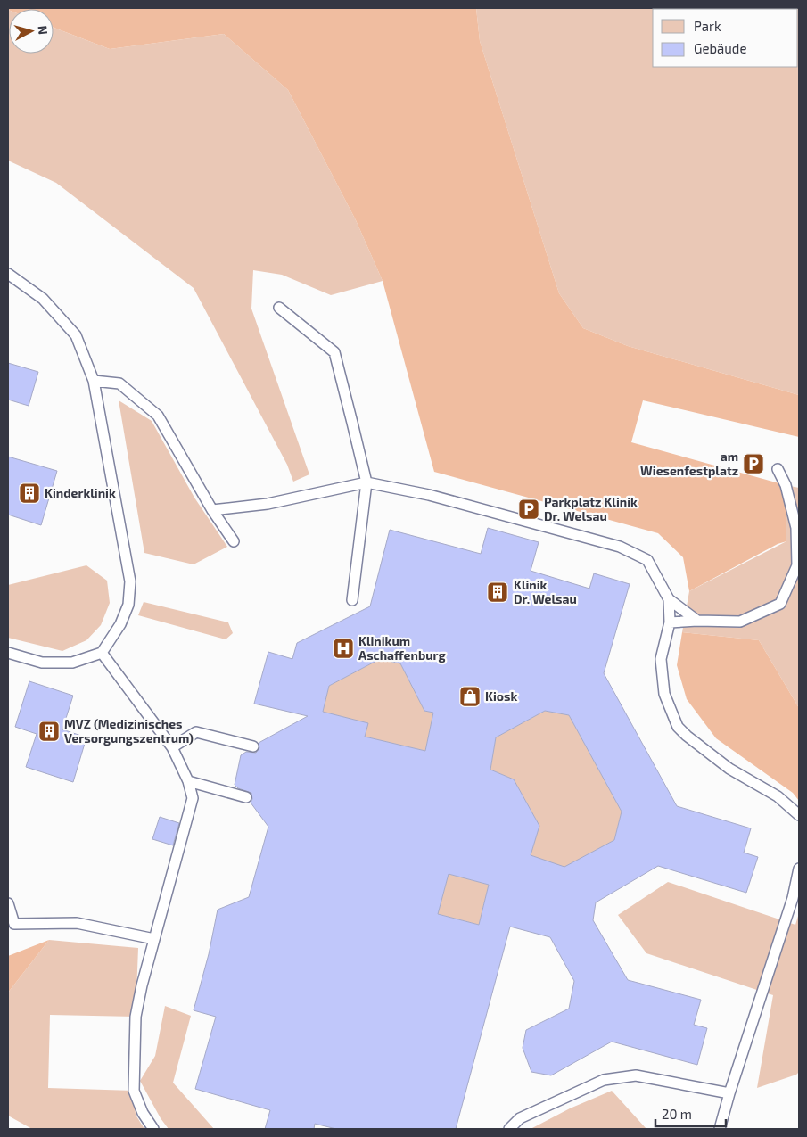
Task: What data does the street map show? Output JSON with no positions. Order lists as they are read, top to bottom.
{
  "places": {
    "parking": ["am Wiesenfestplatz", "Parkplatz Klinik Dr. Welsau"],
    "building": ["Kinderklinik", "Klinik Dr. Welsau", "MVZ (Medizinisches Versorgungszentrum)"],
    "hospital": ["Klinikum Aschaffenburg"],
    "shop": ["Kiosk"]
  },
  "legend": ["Park", "Gebäude"],
  "scale_bar": "20 m",
  "north": "right"
}
